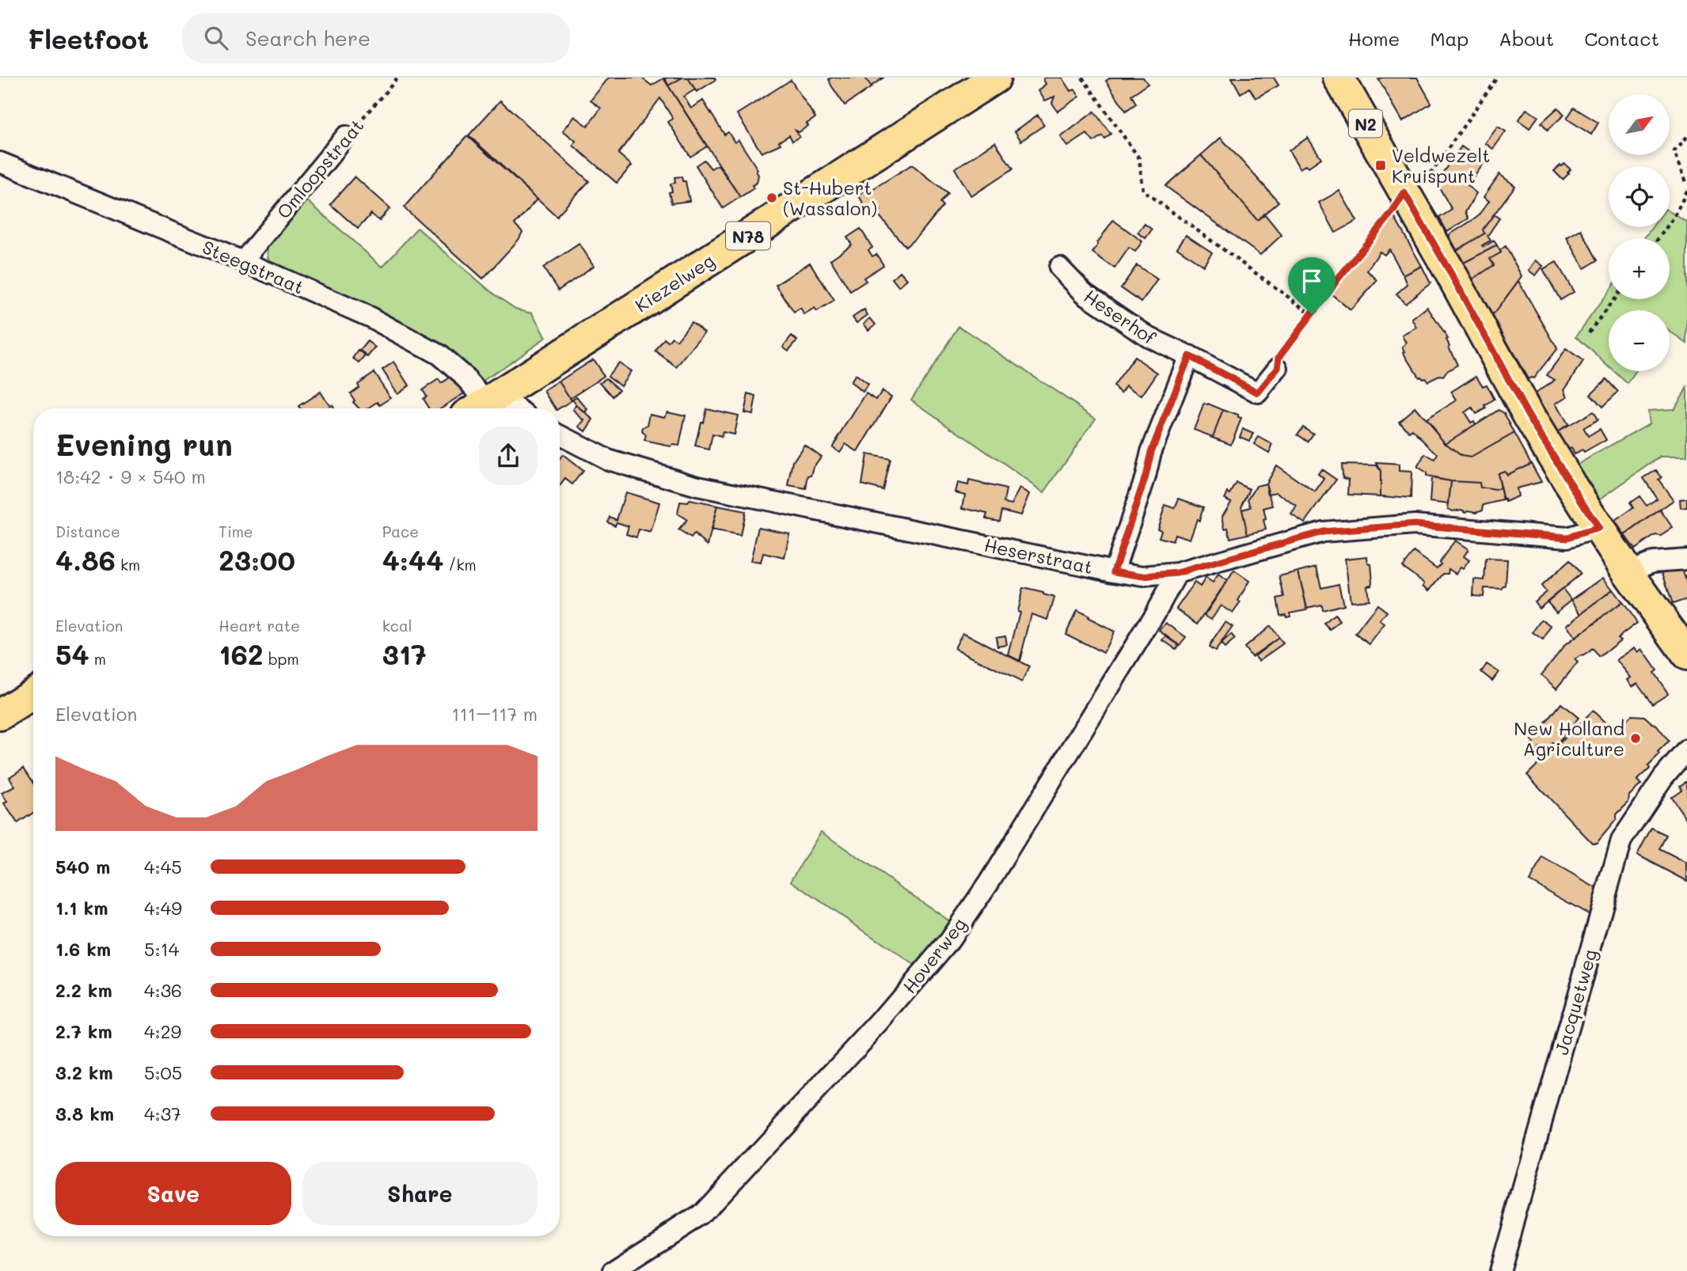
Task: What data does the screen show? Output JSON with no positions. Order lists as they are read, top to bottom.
{
  "streets": {
    "main road": ["N2", "N78", "Kiezelweg"],
    "street": [
      "Omloopstraat",
      "Steegstraat",
      "Heserhof",
      "Heserstraat",
      "Hoverweg",
      "Jacquetweg"
    ]
  },
  "crossings": [
    ["N2", "Heserstraat"],
    ["Omloopstraat", "Steegstraat"],
    ["Steegstraat", "Kiezelweg"],
    ["Heserstraat", "Hoverweg"]
  ],
  "places": {
    "transit": ["Veldwezelt Kruispunt"],
    "other": ["St-Hubert (Wassalon)", "New Holland Agriculture"]
  },
  "north": "top right",
  "page": {
    "header": "Fleetfoot",
    "search": "Search here",
    "nav": [
      "Home",
      "Map",
      "About",
      "Contact"
    ],
    "map_buttons": ["+", "−"],
    "heading": ["Evening run", "18:42 · 9 × 540 m"],
    "stats": [
      ["Distance", "4.86 km"],
      ["Time", "23:00"],
      ["Pace", "4:44 /km"],
      ["Elevation", "54 m"],
      ["Heart rate", "162 bpm"],
      ["kcal", "317"]
    ],
    "chart": ["Elevation", "111–117 m"],
    "list": [
      {
        "name": "540 m",
        "note": "4:45"
      },
      {
        "name": "1.1 km",
        "note": "4:49"
      },
      {
        "name": "1.6 km",
        "note": "5:14"
      },
      {
        "name": "2.2 km",
        "note": "4:36"
      },
      {
        "name": "2.7 km",
        "note": "4:29"
      },
      {
        "name": "3.2 km",
        "note": "5:05"
      },
      {
        "name": "3.8 km",
        "note": "4:37"
      }
    ],
    "buttons": ["Save", "Share"]
  }
}
